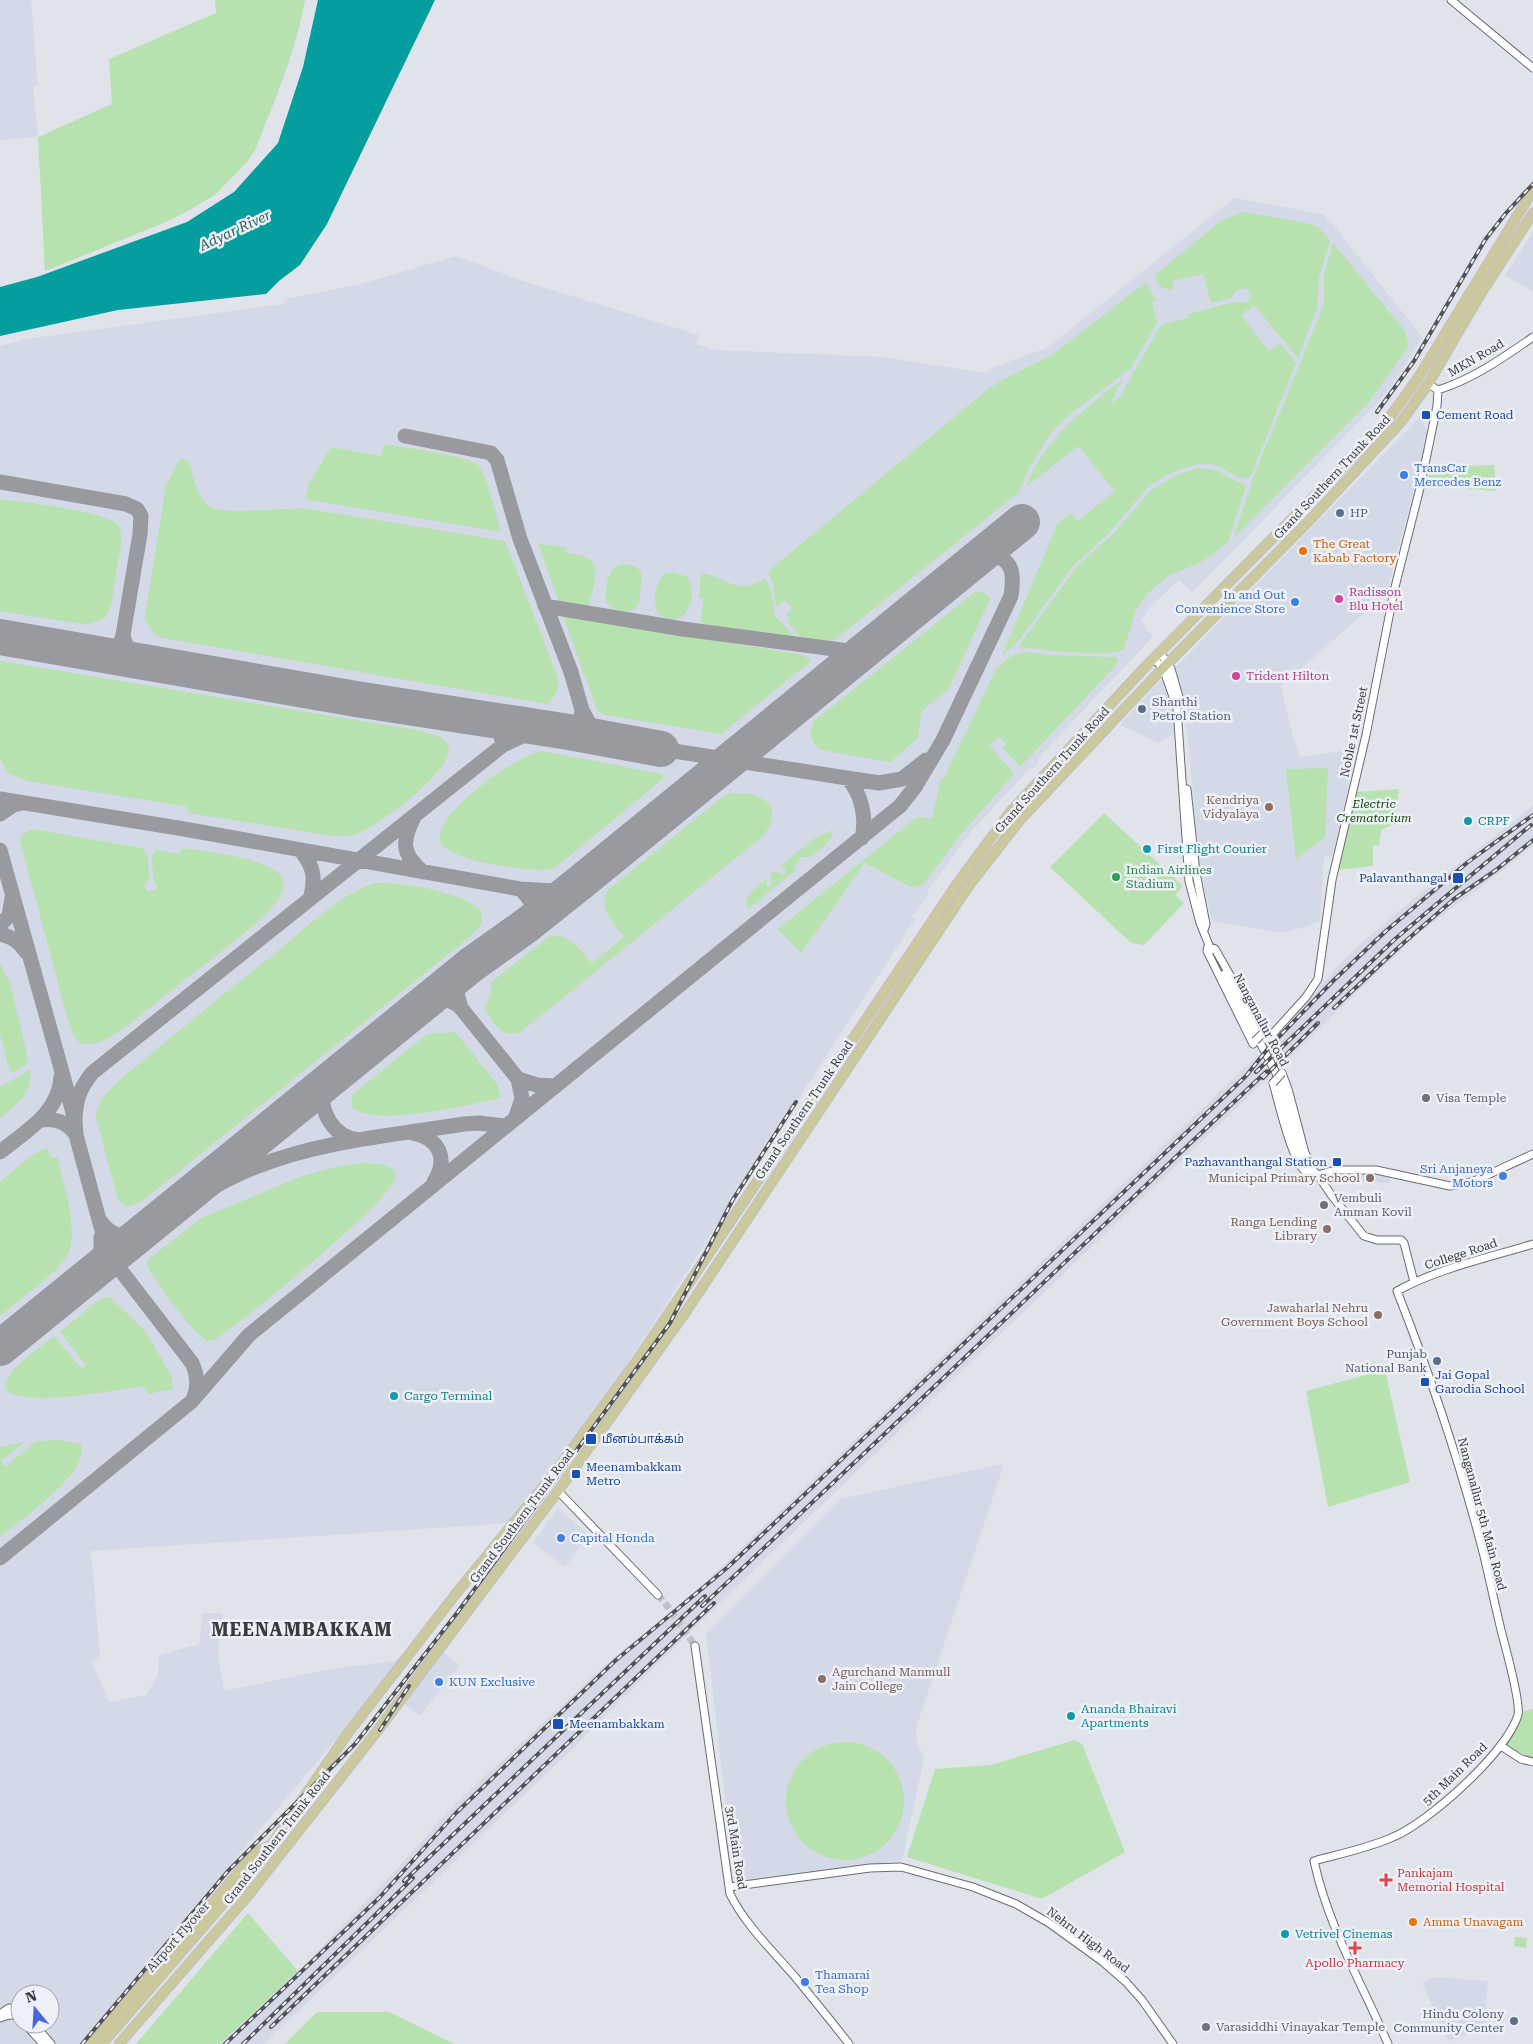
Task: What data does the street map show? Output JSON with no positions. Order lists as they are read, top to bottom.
{
  "streets": {
    "main road": ["Grand Southern Trunk Road", "Airport Flyover"],
    "street": [
      "MKN Road",
      "Noble 1st Street",
      "Nanganallur Road",
      "College Road",
      "Nanganallur 5th Main Road",
      "5th Main Road",
      "3rd Main Road",
      "Nehru High Road"
    ]
  },
  "crossings": [
    ["MKN Road", "Grand Southern Trunk Road"],
    ["MKN Road", "Noble 1st Street"],
    ["Grand Southern Trunk Road", "Nanganallur Road"],
    ["Grand Southern Trunk Road", "Airport Flyover"],
    ["College Road", "Nanganallur 5th Main Road"],
    ["Nanganallur 5th Main Road", "5th Main Road"],
    ["3rd Main Road", "Nehru High Road"]
  ],
  "districts": ["MEENAMBAKKAM"],
  "water": ["Adyar River"],
  "parks": ["Electric Crematorium"],
  "places": {
    "transit": [
      "Cement Road",
      "Palavanthangal",
      "Pazhavanthangal Station",
      "Jai Gopal Garodia School",
      "மீனம்பாக்கம்",
      "Meenambakkam Metro",
      "Meenambakkam"
    ],
    "other": [
      "TransCar Mercedes Benz",
      "HP",
      "The Great Kabab Factory",
      "Radisson Blu Hotel",
      "In and Out Convenience Store",
      "Trident Hilton",
      "Shanthi Petrol Station",
      "Kendriya Vidyalaya",
      "CRPF",
      "First Flight Courier",
      "Indian Airlines Stadium",
      "Visa Temple",
      "Sri Anjaneya Motors",
      "Municipal Primary School",
      "Vembuli Amman Kovil",
      "Ranga Lending Library",
      "Jawaharlal Nehru Government Boys School",
      "Punjab National Bank",
      "Cargo Terminal",
      "Capital Honda",
      "Agurchand Manmull Jain College",
      "KUN Exclusive",
      "Ananda Bhairavi Apartments",
      "Amma Unavagam",
      "Vetrivel Cinemas",
      "Thamarai Tea Shop",
      "Hindu Colony Community Center",
      "Varasiddhi Vinayakar Temple"
    ],
    "health": ["Pankajam Memorial Hospital", "Apollo Pharmacy"]
  },
  "north": "top"
}
